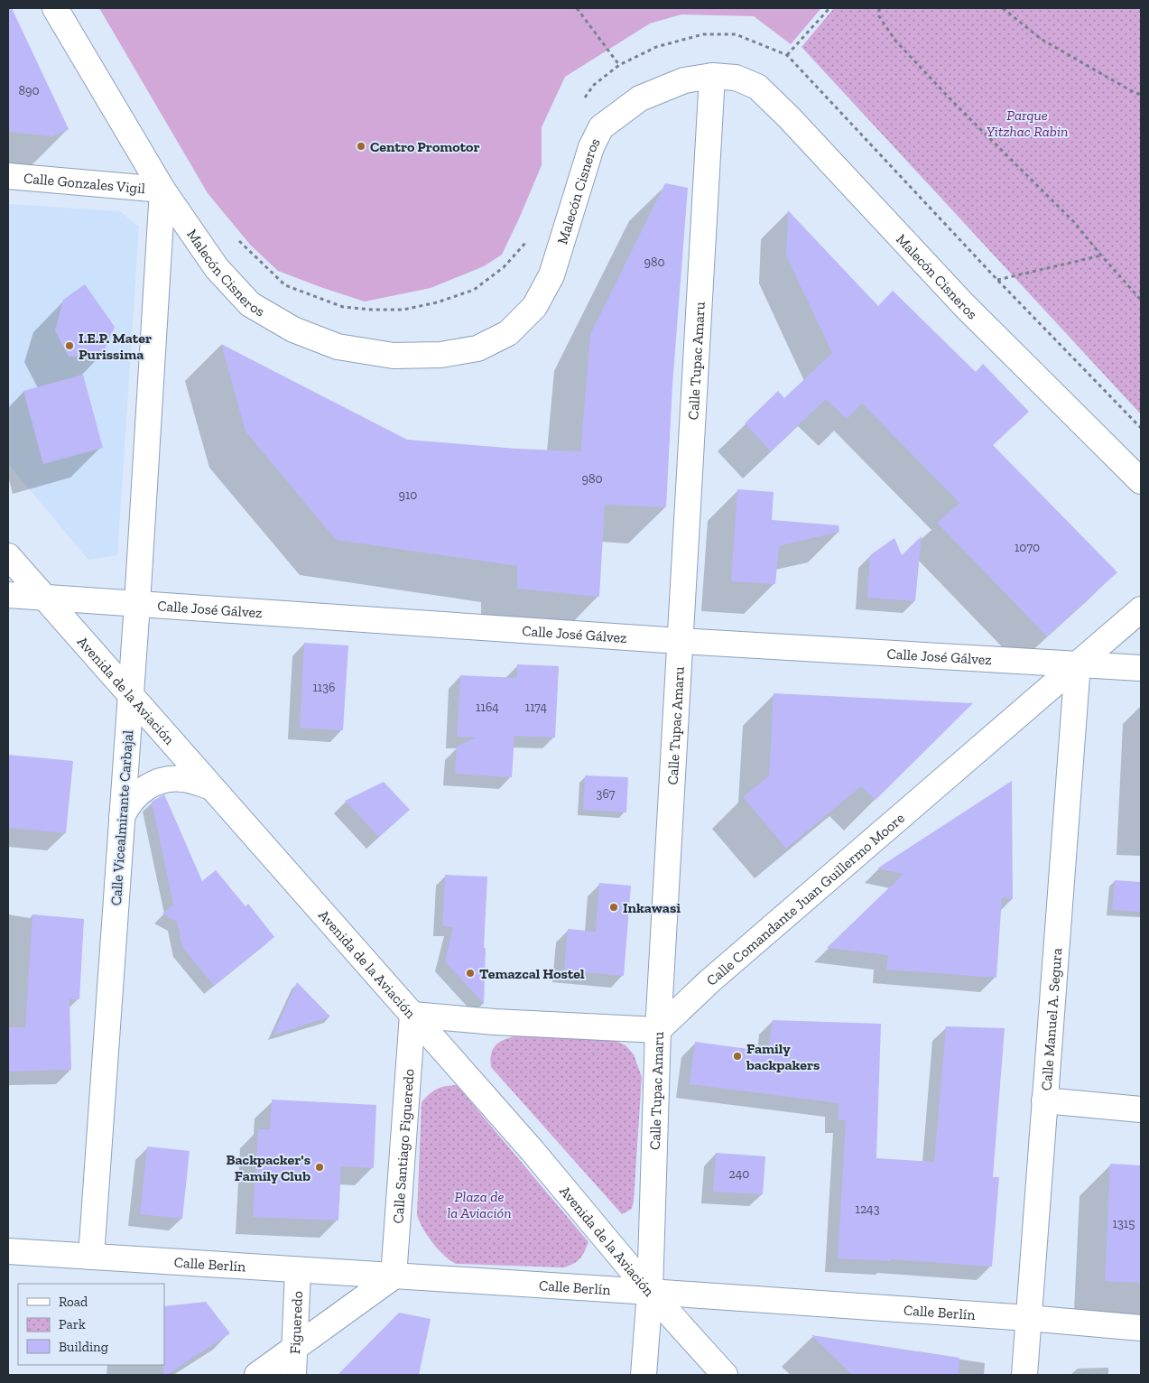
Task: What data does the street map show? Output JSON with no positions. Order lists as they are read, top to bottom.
{
  "streets": {
    "street": [
      "Calle Gonzales Vigil",
      "Malecón Cisneros",
      "Calle Tupac Amaru",
      "Calle José Gálvez",
      "Avenida de la Aviación",
      "Calle Vicealmirante Carbajal",
      "Calle Comandante Juan Guillermo Moore",
      "Calle Manuel A. Segura",
      "Calle Santiago Figueredo",
      "Calle Berlín",
      "Figueredo"
    ]
  },
  "crossings": [
    ["Calle Gonzales Vigil", "Malecón Cisneros"],
    ["Calle Gonzales Vigil", "Calle Vicealmirante Carbajal"],
    ["Malecón Cisneros", "Calle Tupac Amaru"],
    ["Malecón Cisneros", "Calle Vicealmirante Carbajal"],
    ["Calle Tupac Amaru", "Calle José Gálvez"],
    ["Calle Tupac Amaru", "Avenida de la Aviación"],
    ["Calle Tupac Amaru", "Calle Comandante Juan Guillermo Moore"],
    ["Calle Tupac Amaru", "Calle Berlín"],
    ["Calle José Gálvez", "Avenida de la Aviación"],
    ["Calle José Gálvez", "Calle Vicealmirante Carbajal"],
    ["Calle José Gálvez", "Calle Comandante Juan Guillermo Moore"],
    ["Calle José Gálvez", "Calle Manuel A. Segura"],
    ["Avenida de la Aviación", "Calle Vicealmirante Carbajal"],
    ["Avenida de la Aviación", "Calle Santiago Figueredo"],
    ["Avenida de la Aviación", "Calle Berlín"],
    ["Calle Vicealmirante Carbajal", "Calle Berlín"],
    ["Calle Comandante Juan Guillermo Moore", "Calle Manuel A. Segura"],
    ["Calle Manuel A. Segura", "Calle Berlín"],
    ["Calle Santiago Figueredo", "Calle Berlín"],
    ["Calle Berlín", "Figueredo"]
  ],
  "parks": ["Parque Yitzhac Rabin", "Plaza de la Aviación"],
  "places": [
    "Centro Promotor",
    "I.E.P. Mater Purissima",
    "Inkawasi",
    "Temazcal Hostel",
    "Family backpakers",
    "Backpacker's Family Club"
  ],
  "house_numbers": [
    "890",
    "980",
    "980",
    "910",
    "1070",
    "1136",
    "1164",
    "1174",
    "367",
    "240",
    "1243",
    "1315"
  ],
  "legend": ["Road", "Park", "Building"]
}
